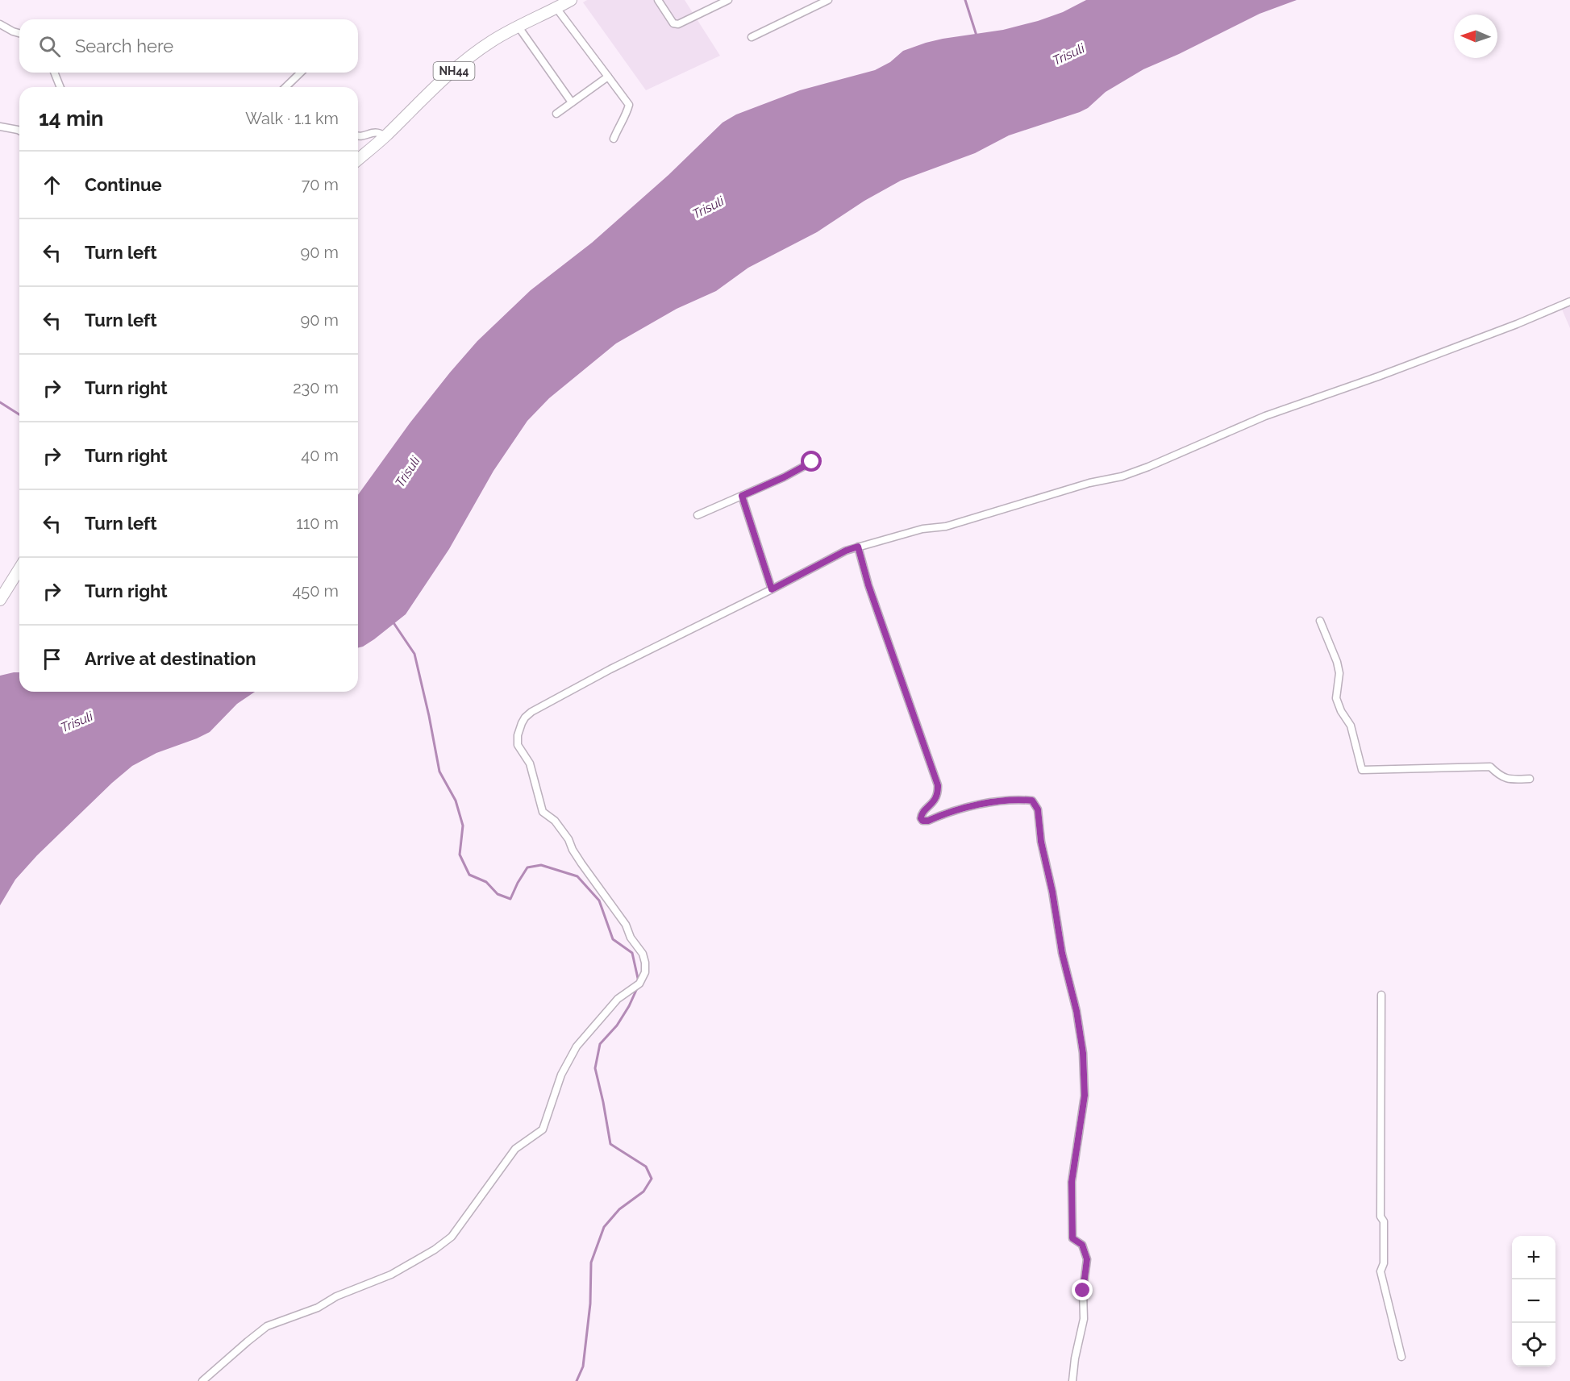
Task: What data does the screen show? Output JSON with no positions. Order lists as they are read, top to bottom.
{
  "streets": {
    "highway": ["NH44"]
  },
  "water": ["Trisuli"],
  "north": "left",
  "page": {
    "search": "Search here",
    "heading": ["14 min", "Walk · 1.1 km"],
    "list": [
      ["Continue", "70 m"],
      ["Turn left", "90 m"],
      ["Turn left", "90 m"],
      ["Turn right", "230 m"],
      ["Turn right", "40 m"],
      ["Turn left", "110 m"],
      ["Turn right", "450 m"],
      "Arrive at destination"
    ],
    "map_buttons": ["+", "−"]
  }
}
